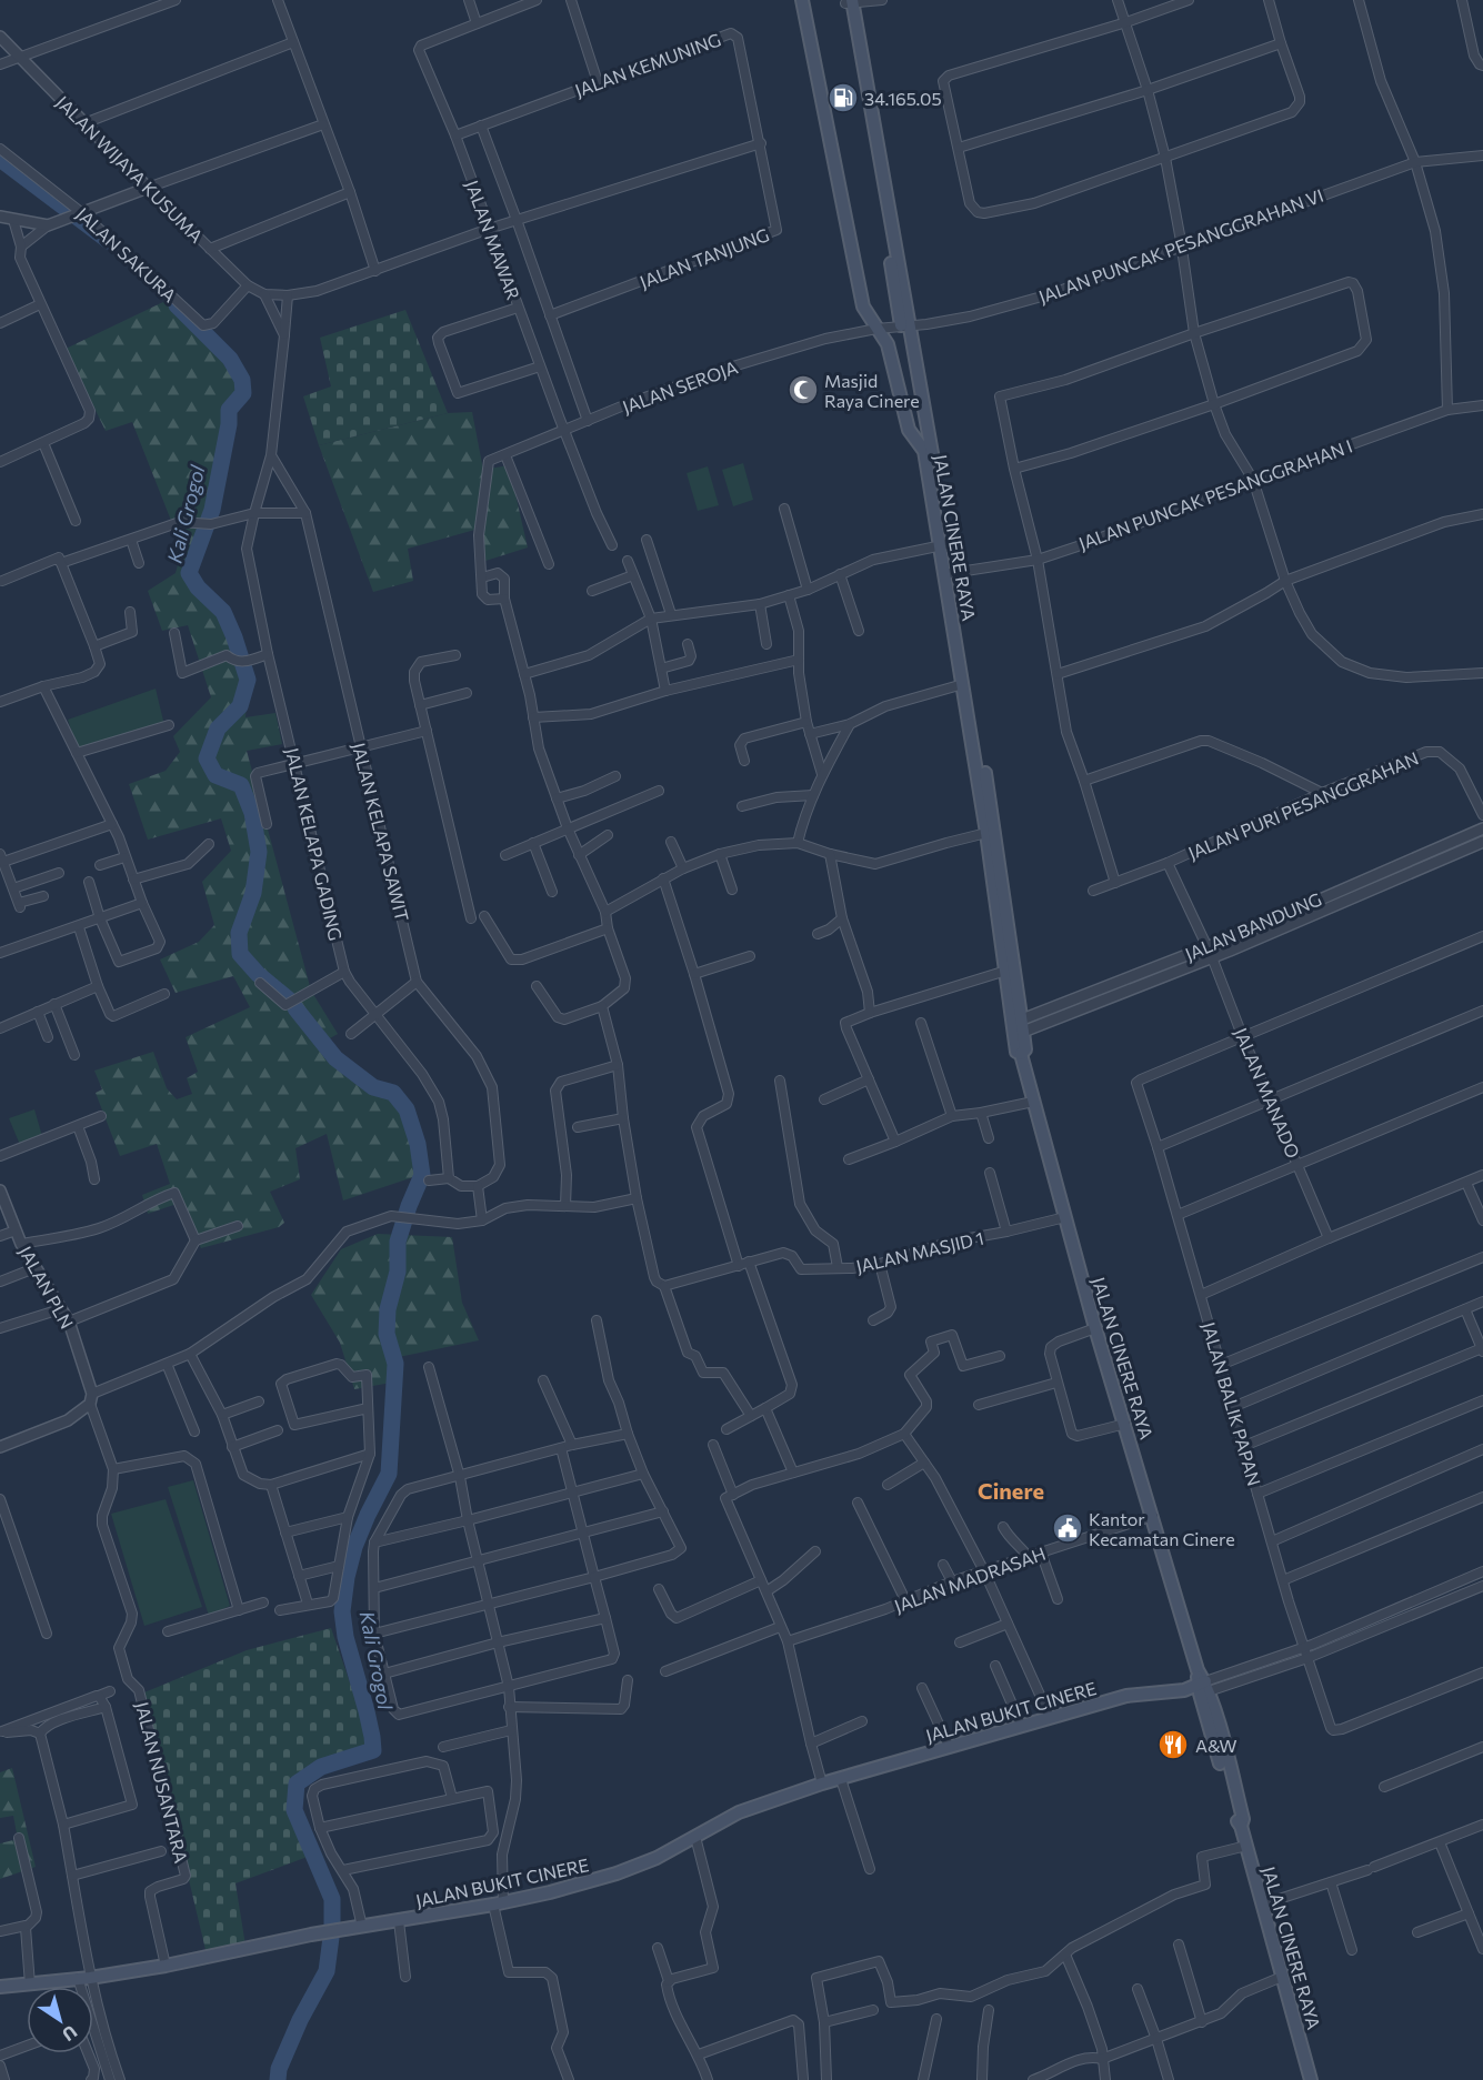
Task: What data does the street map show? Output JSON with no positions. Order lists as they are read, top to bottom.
{
  "streets": {
    "main road": ["JALAN CINERE RAYA", "JALAN BUKIT CINERE"],
    "street": [
      "JALAN KEMUNING",
      "JALAN WIJAYA KUSUMA",
      "JALAN MAWAR",
      "JALAN PUNCAK PESANGGRAHAN VI",
      "JALAN SAKURA",
      "JALAN TANJUNG",
      "JALAN SEROJA",
      "JALAN PUNCAK PESANGGRAHAN I",
      "JALAN PURI PESANGGRAHAN",
      "JALAN KELAPA SAWIT",
      "JALAN KELAPA GADING",
      "JALAN BANDUNG",
      "JALAN MANADO",
      "JALAN MASJID 1",
      "JALAN PLN",
      "JALAN BALIK PAPAN",
      "JALAN MADRASAH",
      "JALAN NUSANTARA"
    ]
  },
  "crossings": [
    ["JALAN KEMUNING", "JALAN MAWAR"],
    ["JALAN KEMUNING", "JALAN TANJUNG"],
    ["JALAN WIJAYA KUSUMA", "JALAN SAKURA"],
    ["JALAN MAWAR", "JALAN TANJUNG"],
    ["JALAN MAWAR", "JALAN SEROJA"],
    ["JALAN PUNCAK PESANGGRAHAN VI", "JALAN SEROJA"],
    ["JALAN PUNCAK PESANGGRAHAN VI", "JALAN CINERE RAYA"],
    ["JALAN SEROJA", "JALAN CINERE RAYA"],
    ["JALAN PUNCAK PESANGGRAHAN I", "JALAN CINERE RAYA"],
    ["JALAN CINERE RAYA", "JALAN BANDUNG"],
    ["JALAN CINERE RAYA", "JALAN MASJID 1"],
    ["JALAN CINERE RAYA", "JALAN MADRASAH"],
    ["JALAN CINERE RAYA", "JALAN BUKIT CINERE"],
    ["JALAN PURI PESANGGRAHAN", "JALAN BANDUNG"],
    ["JALAN PURI PESANGGRAHAN", "JALAN MANADO"],
    ["JALAN KELAPA SAWIT", "JALAN KELAPA GADING"],
    ["JALAN BANDUNG", "JALAN MANADO"],
    ["JALAN MANADO", "JALAN BALIK PAPAN"],
    ["JALAN BUKIT CINERE", "JALAN NUSANTARA"]
  ],
  "districts": ["Cinere"],
  "water": ["Kali Grogol"],
  "places": {
    "fuel station": ["34.165.05"],
    "mosque": ["Masjid Raya Cinere"],
    "public building": ["Kantor Kecamatan Cinere"],
    "restaurant": ["A&W"]
  },
  "north": "bottom right"
}
